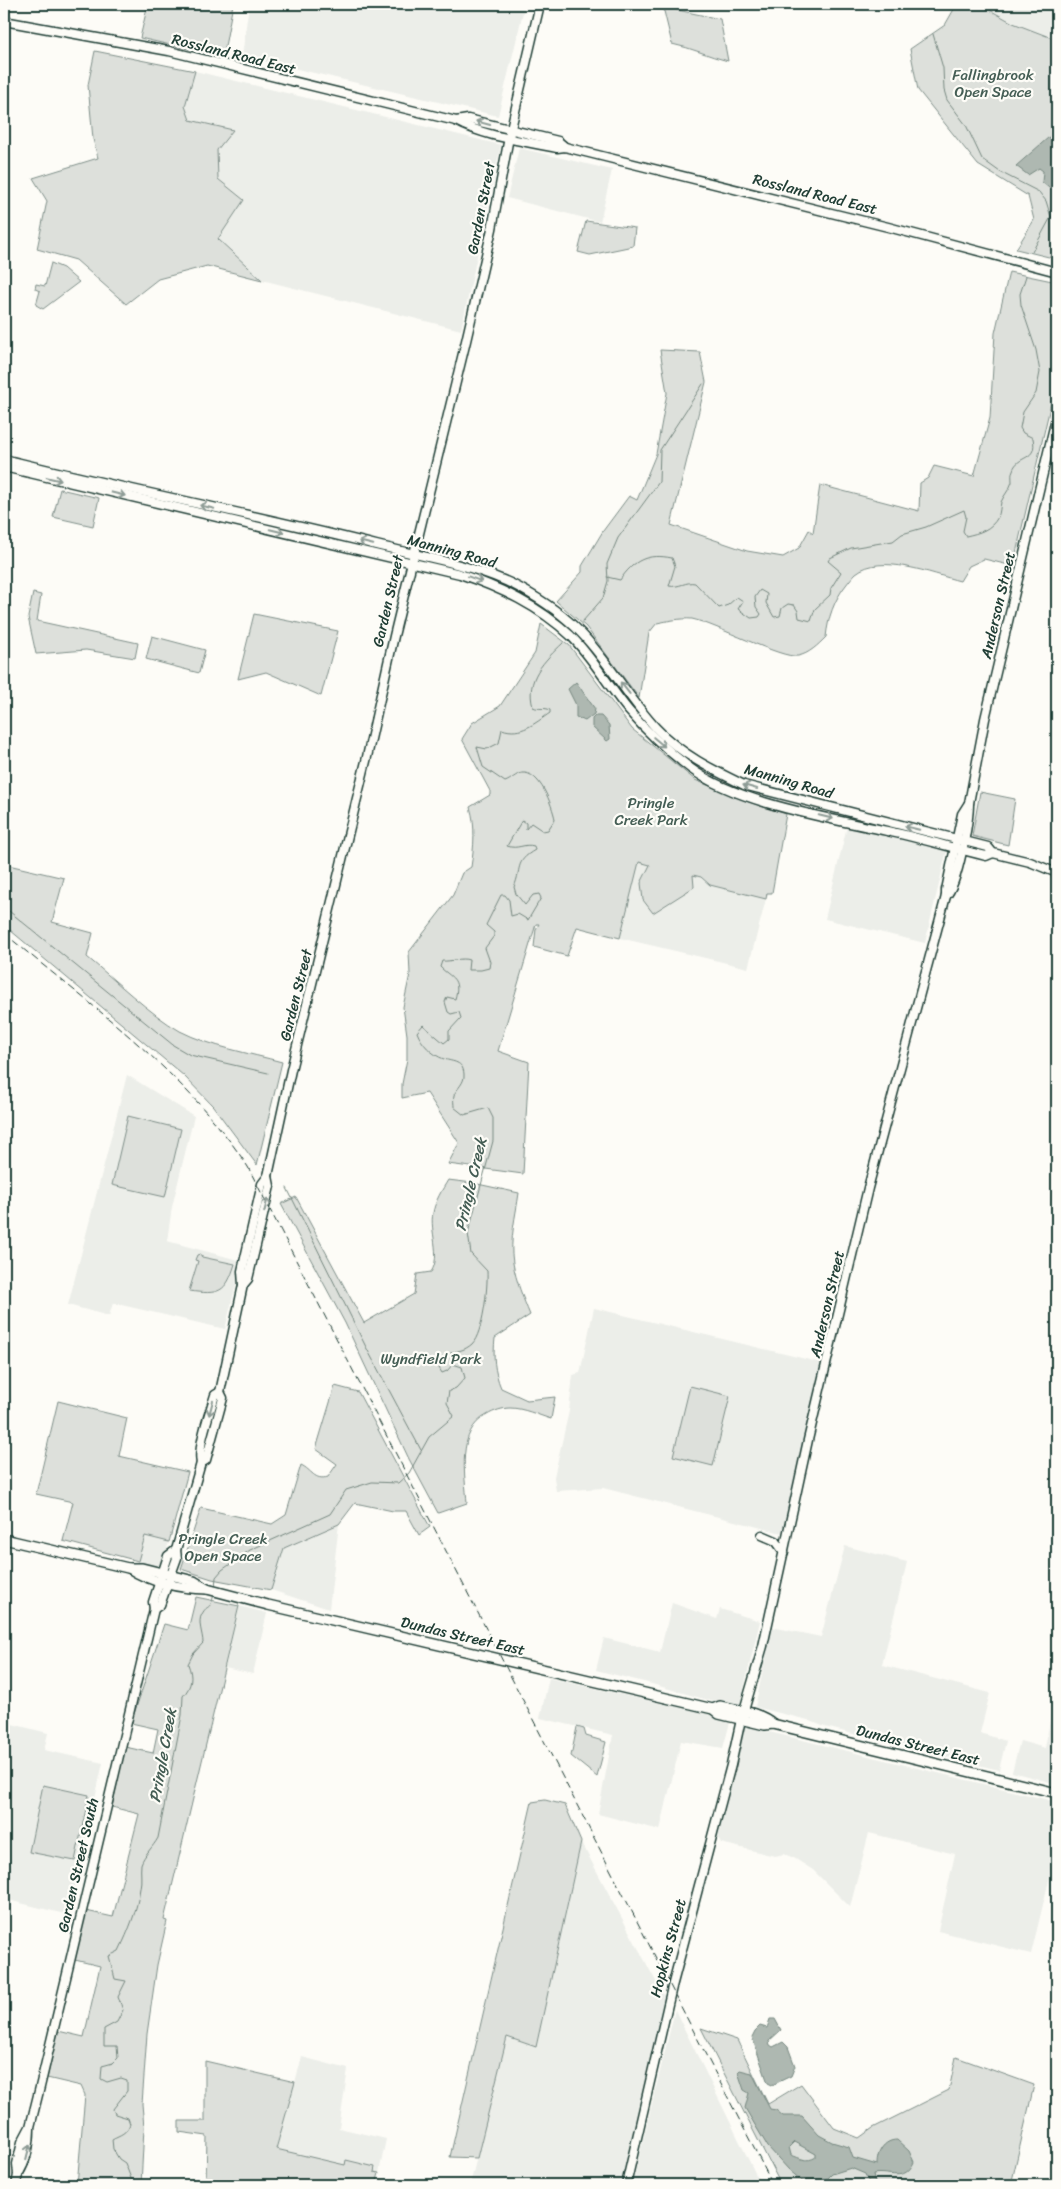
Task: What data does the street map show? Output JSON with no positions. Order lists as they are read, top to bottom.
{
  "streets": {
    "main road": [
      "Rossland Road East",
      "Garden Street",
      "Manning Road",
      "Anderson Street",
      "Dundas Street East",
      "Garden Street South",
      "Hopkins Street"
    ]
  },
  "crossings": [
    ["Rossland Road East", "Garden Street"],
    ["Garden Street", "Manning Road"],
    ["Garden Street", "Dundas Street East"],
    ["Garden Street", "Garden Street South"],
    ["Manning Road", "Anderson Street"],
    ["Anderson Street", "Dundas Street East"],
    ["Anderson Street", "Hopkins Street"],
    ["Dundas Street East", "Garden Street South"],
    ["Dundas Street East", "Hopkins Street"]
  ],
  "water": ["Pringle Creek"],
  "parks": [
    "Fallingbrook Open Space",
    "Pringle Creek Park",
    "Wyndfield Park",
    "Pringle Creek Open Space"
  ]
}
